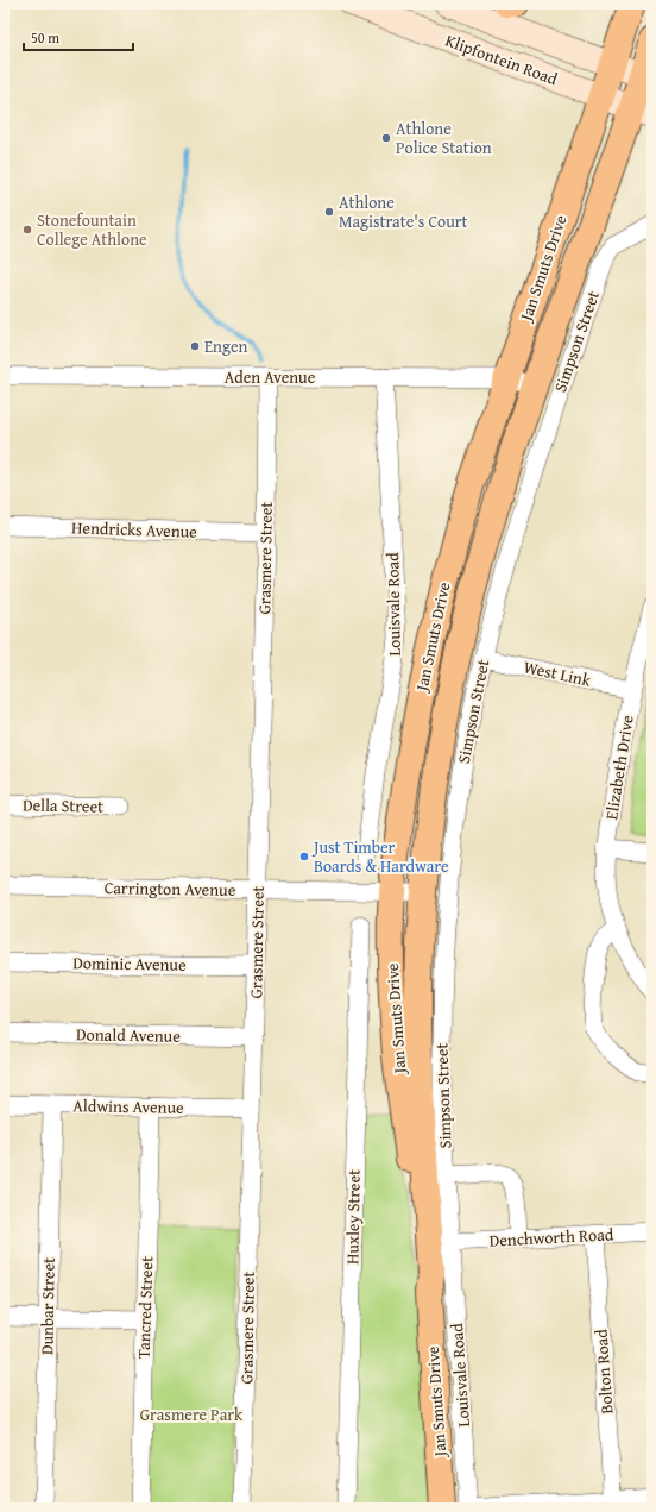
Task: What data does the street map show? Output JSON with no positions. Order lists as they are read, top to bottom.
{
  "streets": {
    "main road": ["Klipfontein Road", "Jan Smuts Drive"],
    "street": [
      "Simpson Street",
      "Aden Avenue",
      "Hendricks Avenue",
      "Grasmere Street",
      "Louisvale Road",
      "West Link",
      "Elizabeth Drive",
      "Della Street",
      "Carrington Avenue",
      "Dominic Avenue",
      "Donald Avenue",
      "Aldwins Avenue",
      "Huxley Street",
      "Denchworth Road",
      "Dunbar Street",
      "Tancred Street",
      "Bolton Road"
    ]
  },
  "crossings": [
    ["Klipfontein Road", "Jan Smuts Drive"],
    ["Jan Smuts Drive", "Aden Avenue"],
    ["Jan Smuts Drive", "Carrington Avenue"],
    ["Simpson Street", "Louisvale Road"],
    ["Simpson Street", "West Link"],
    ["Simpson Street", "Denchworth Road"],
    ["Aden Avenue", "Grasmere Street"],
    ["Aden Avenue", "Louisvale Road"],
    ["Hendricks Avenue", "Grasmere Street"],
    ["Grasmere Street", "Carrington Avenue"],
    ["Grasmere Street", "Dominic Avenue"],
    ["Grasmere Street", "Donald Avenue"],
    ["Grasmere Street", "Aldwins Avenue"],
    ["Louisvale Road", "Denchworth Road"],
    ["West Link", "Elizabeth Drive"],
    ["Aldwins Avenue", "Dunbar Street"],
    ["Aldwins Avenue", "Tancred Street"],
    ["Denchworth Road", "Bolton Road"]
  ],
  "parks": ["Grasmere Park"],
  "places": [
    "Athlone Police Station",
    "Athlone Magistrate's Court",
    "Stonefountain College Athlone",
    "Engen",
    "Just Timber Boards & Hardware"
  ],
  "scale_bar": "50 m"
}
